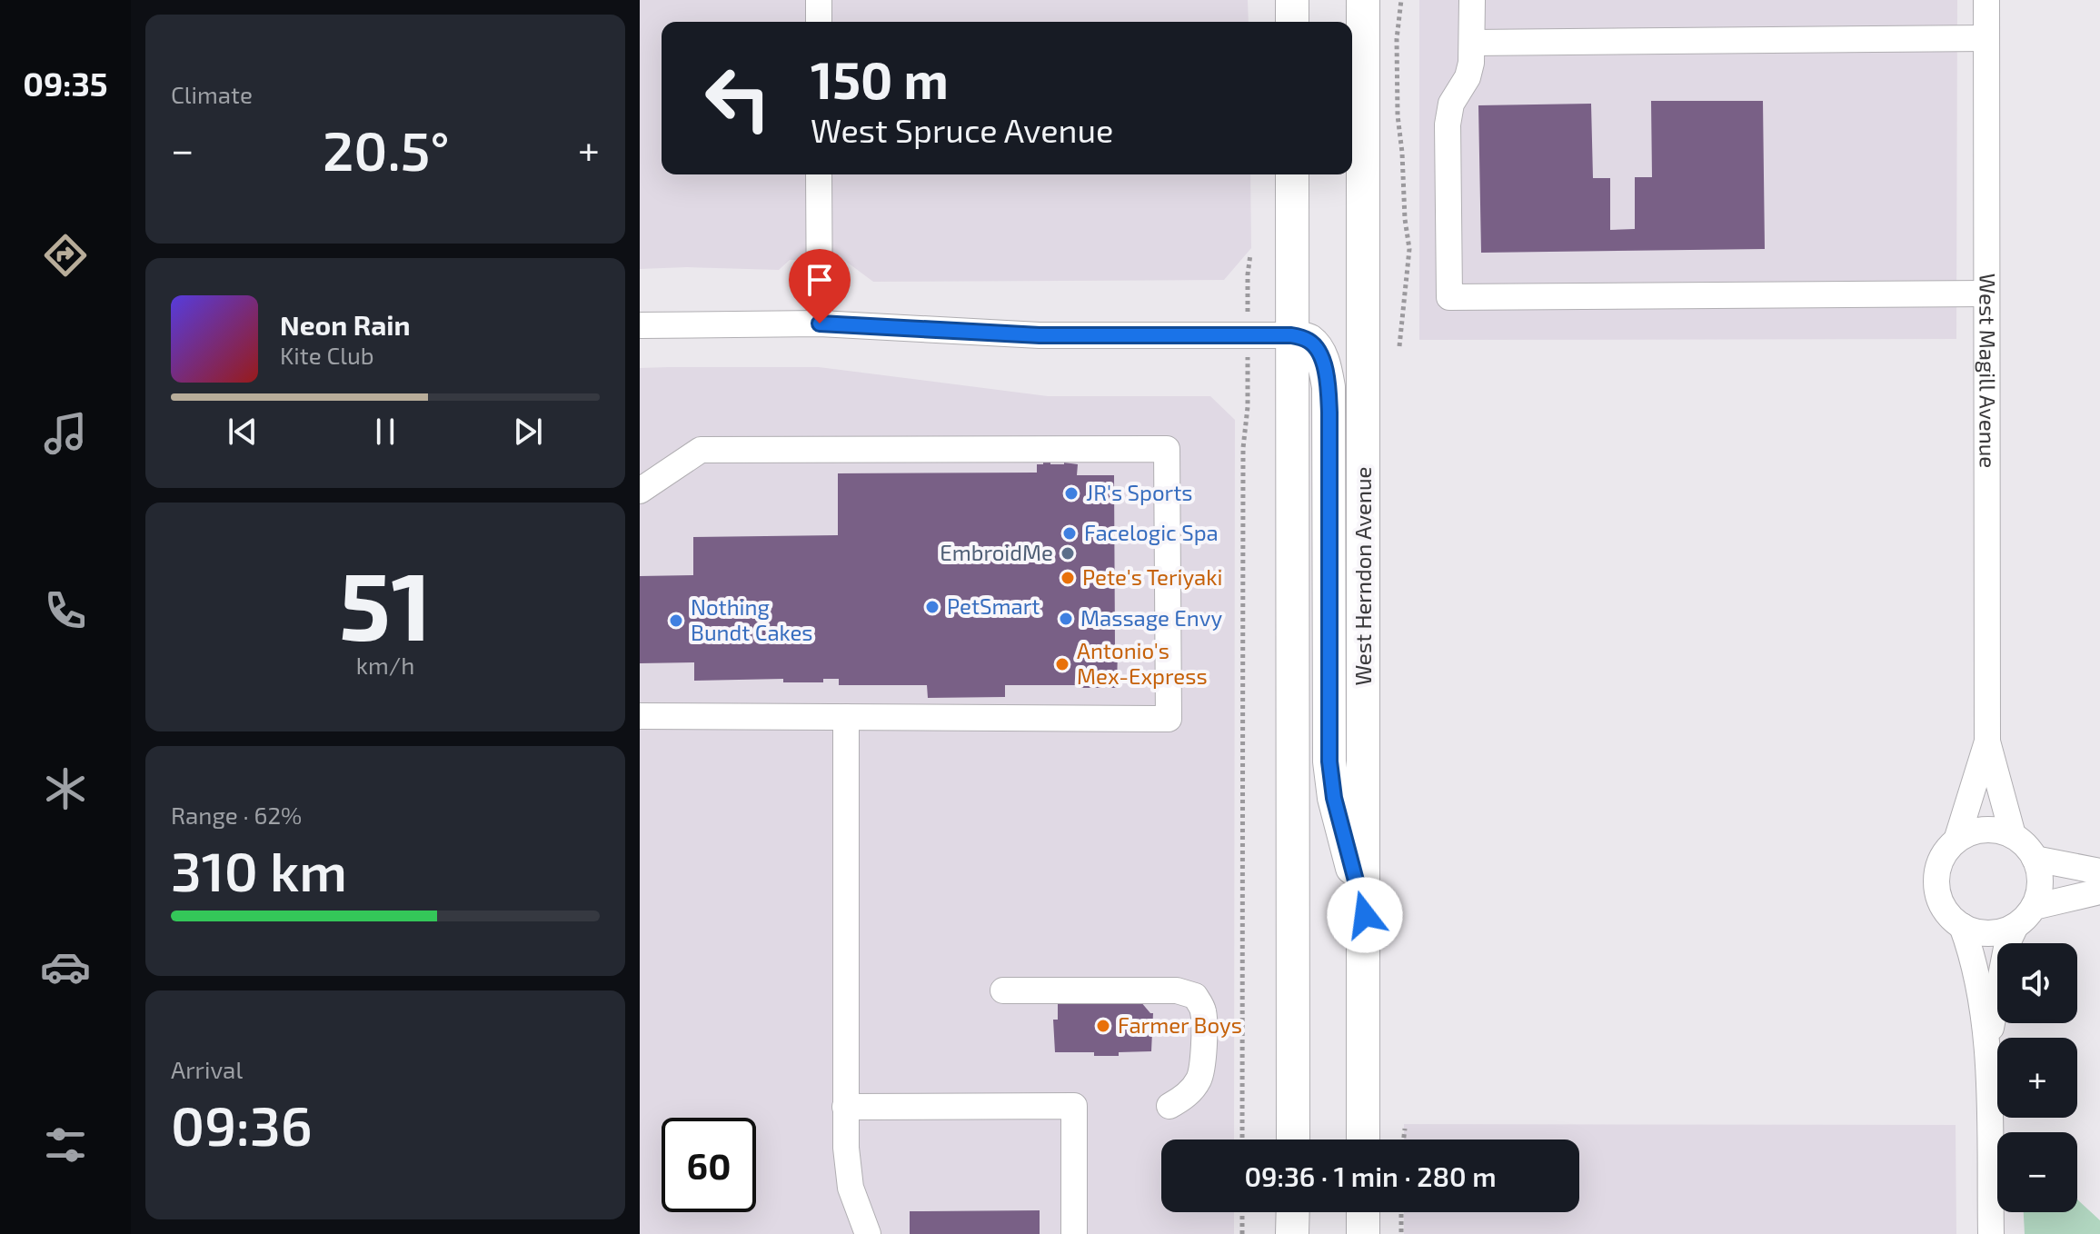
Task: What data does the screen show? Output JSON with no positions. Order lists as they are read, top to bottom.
{
  "streets": {
    "main road": ["West Herndon Avenue"],
    "street": ["West Magill Avenue"]
  },
  "places": [
    "JR's Sports",
    "Facelogic Spa",
    "EmbroidMe",
    "Pete's Teriyaki",
    "PetSmart",
    "Massage Envy",
    "Nothing Bundt Cakes",
    "Antonio's Mex-Express",
    "Farmer Boys"
  ],
  "page": {
    "tabs": "09:35",
    "tile": [
      "Climate",
      ["51", "km/h"],
      ["Range · 62%", "310 km"],
      ["Arrival", "09:36"]
    ],
    "turn": ["150 m", "West Spruce Avenue"],
    "heat": ["−", "20.5°", "+"],
    "song": ["Neon Rain", "Kite Club"],
    "map_buttons": ["+", "−"],
    "limit": "60",
    "trip": "09:36 · 1 min · 280 m"
  }
}
